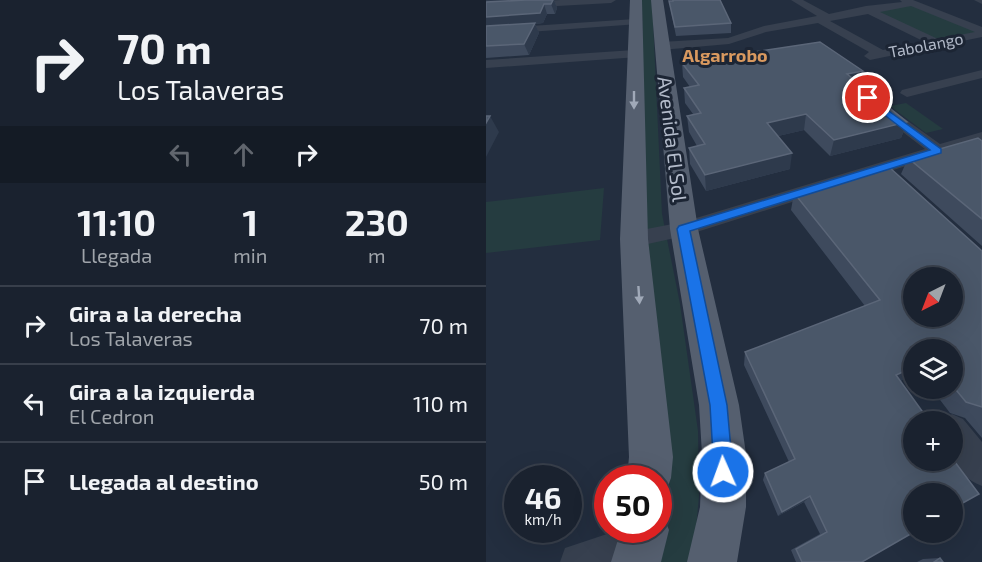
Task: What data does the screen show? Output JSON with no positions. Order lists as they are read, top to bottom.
{
  "streets": {
    "main road": ["Avenida El Sol"],
    "street": ["Tabolango"]
  },
  "districts": ["Algarrobo"],
  "north": "bottom left",
  "page": {
    "turn": ["70 m", "Los Talaveras"],
    "eta": [
      "11:10",
      "Llegada",
      "1",
      "min",
      "230",
      "m"
    ],
    "map_buttons": ["+", "−"],
    "list": [
      {
        "name": "Gira a la derecha",
        "note": "Los Talaveras",
        "value": "70 m"
      },
      {
        "name": "Gira a la izquierda",
        "note": "El Cedron",
        "value": "110 m"
      },
      {
        "name": "Llegada al destino",
        "value": "50 m"
      }
    ],
    "speed": "46 km/h",
    "limit": "50"
  }
}
